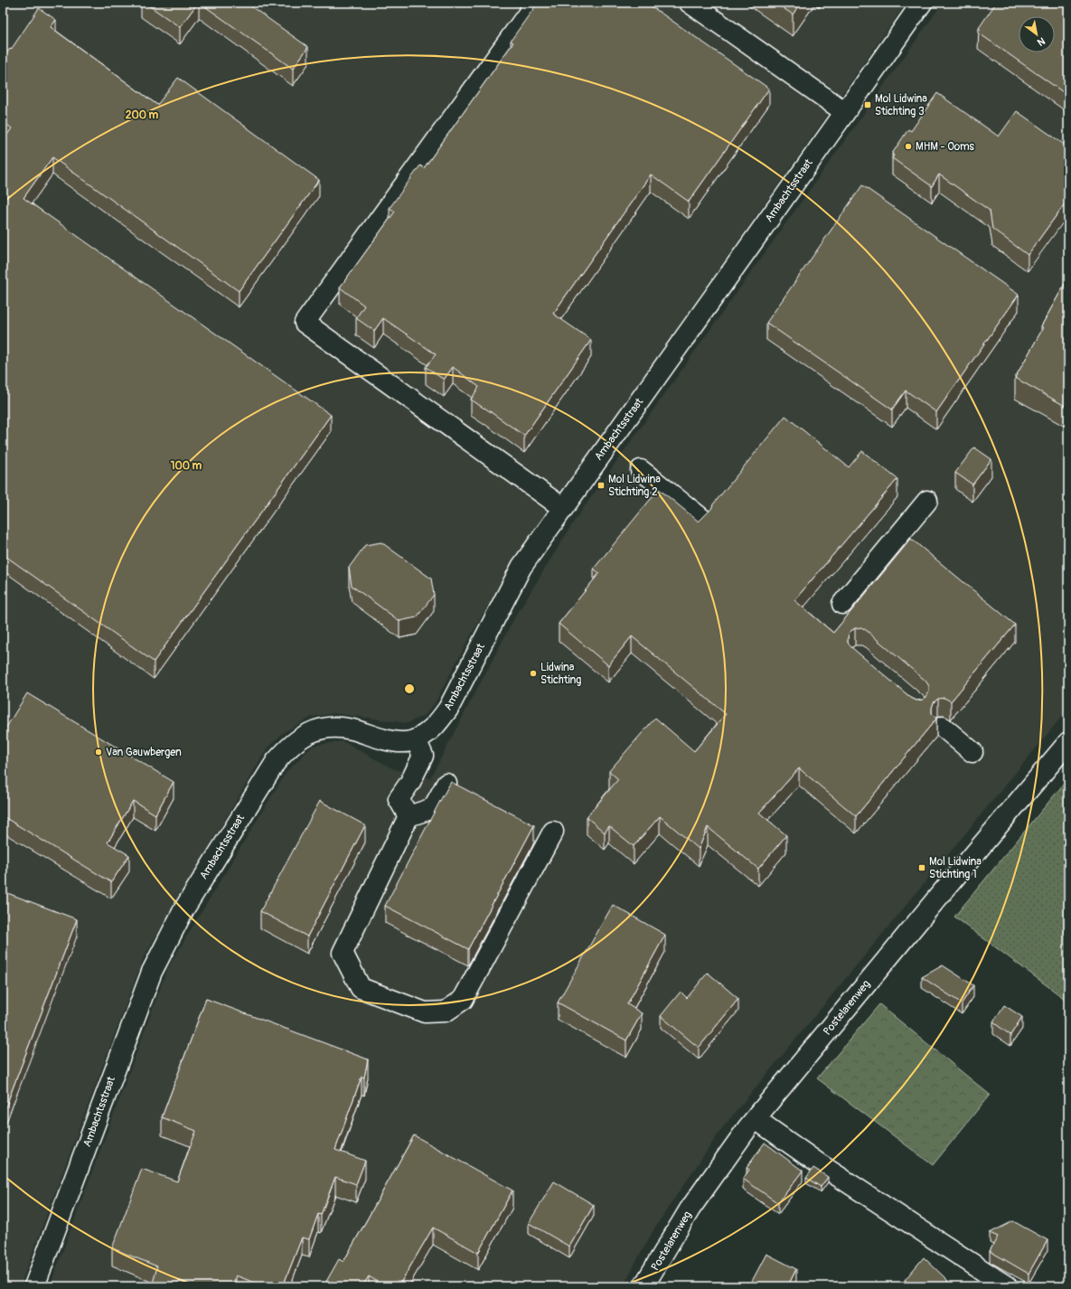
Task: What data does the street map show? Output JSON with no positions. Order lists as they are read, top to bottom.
{
  "streets": {
    "street": ["Ambachtsstraat", "Postelarenweg"]
  },
  "places": {
    "transit": ["Mol Lidwina Stichting 3", "Mol Lidwina Stichting 2", "Mol Lidwina Stichting 1"],
    "other": ["MHM - Ooms", "Lidwina Stichting", "Van Gauwbergen"]
  },
  "north": "bottom right",
  "rings": ["200 m", "100 m"]
}
